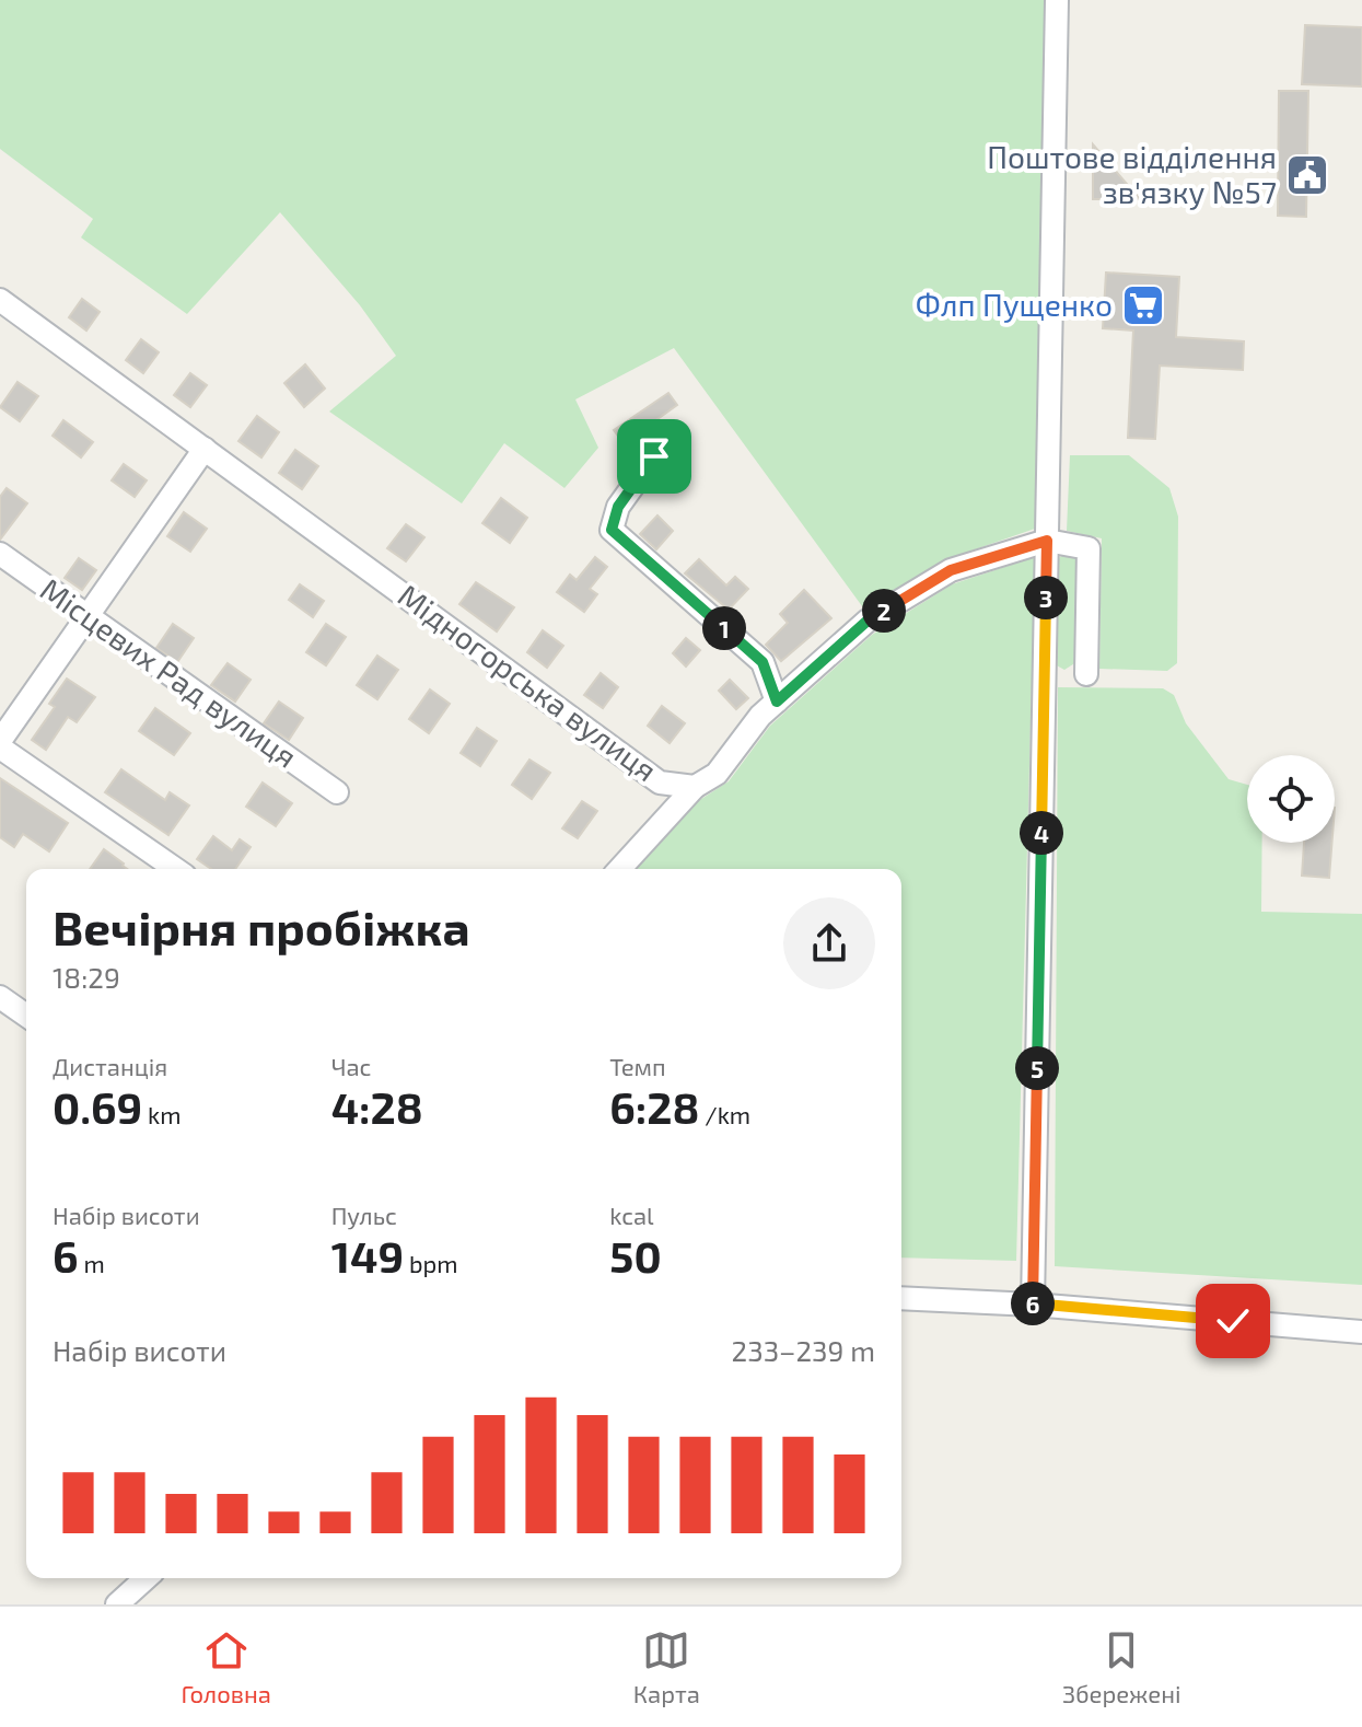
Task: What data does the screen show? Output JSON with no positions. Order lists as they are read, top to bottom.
{
  "streets": {
    "street": ["Місцевих Рад вулиця", "Мідногорська вулиця"]
  },
  "places": {
    "public building": ["Поштове відділення зв'язку №57"],
    "supermarket": ["Флп Пущенко"]
  },
  "page": {
    "pins": [
      "3",
      "2",
      "1",
      "4",
      "5",
      "6"
    ],
    "heading": ["Вечірня пробіжка", "18:29"],
    "stats": [
      ["Дистанція", "0.69 km"],
      ["Час", "4:28"],
      ["Темп", "6:28 /km"],
      ["Набір висоти", "6 m"],
      ["Пульс", "149 bpm"],
      ["kcal", "50"]
    ],
    "chart": ["Набір висоти", "233–239 m"],
    "tabs": ["Головна", "Карта", "Збережені"]
  }
}
